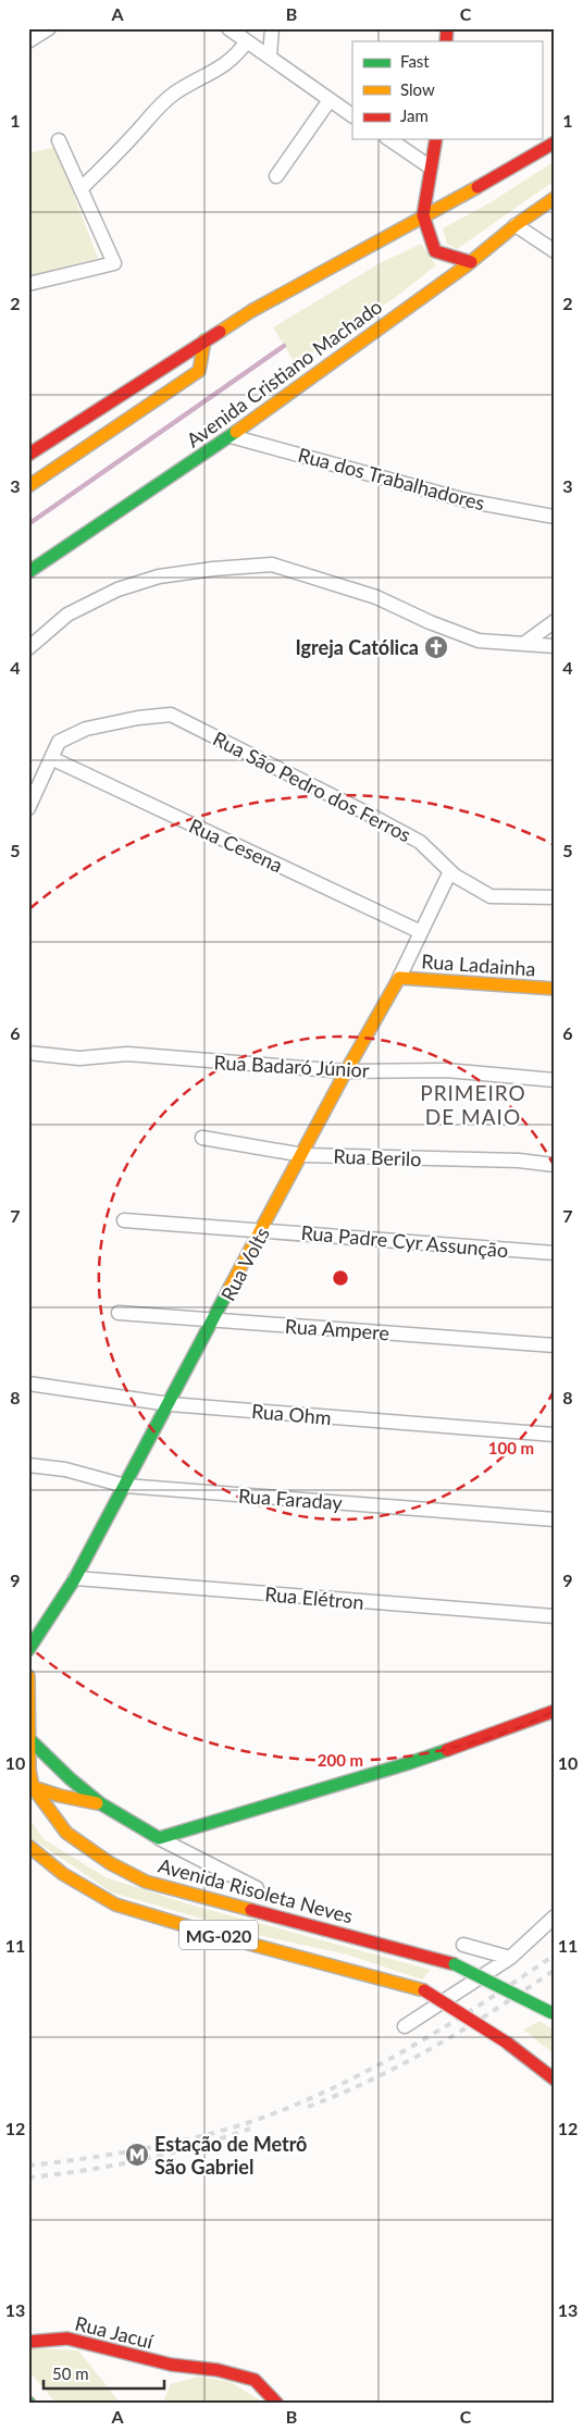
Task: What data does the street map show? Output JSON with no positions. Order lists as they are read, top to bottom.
{
  "streets": {
    "main road": [
      "Avenida Cristiano Machado",
      "Rua Ladainha",
      "Rua Volts",
      "Avenida Risoleta Neves",
      "MG-020",
      "Rua Jacuí"
    ],
    "street": [
      "Rua dos Trabalhadores",
      "Rua São Pedro dos Ferros",
      "Rua Cesena",
      "Rua Badaró Júnior",
      "Rua Berilo",
      "Rua Padre Cyr Assunção",
      "Rua Ampere",
      "Rua Ohm",
      "Rua Faraday",
      "Rua Elétron"
    ]
  },
  "crossings": [
    ["Avenida Cristiano Machado", "Rua dos Trabalhadores"],
    ["Rua São Pedro dos Ferros", "Rua Cesena"],
    ["Rua São Pedro dos Ferros", "Rua Volts"],
    ["Rua Cesena", "Rua Volts"],
    ["Rua Ladainha", "Rua Volts"],
    ["Rua Badaró Júnior", "Rua Volts"],
    ["Rua Berilo", "Rua Volts"],
    ["Rua Padre Cyr Assunção", "Rua Volts"],
    ["Rua Volts", "Rua Ampere"],
    ["Rua Volts", "Rua Ohm"],
    ["Rua Volts", "Rua Faraday"],
    ["Rua Volts", "Rua Elétron"]
  ],
  "districts": ["PRIMEIRO DE MAIO"],
  "places": {
    "church": ["Igreja Católica"],
    "metro station": ["Estação de Metrô São Gabriel"]
  },
  "legend": ["Fast", "Slow", "Jam"],
  "scale_bar": "50 m",
  "grid": {
    "columns": ["A", "B", "C"],
    "rows": [
      "1",
      "2",
      "3",
      "4",
      "5",
      "6",
      "7",
      "8",
      "9",
      "10",
      "11",
      "12",
      "13"
    ]
  },
  "rings": ["100 m", "200 m"]
}
